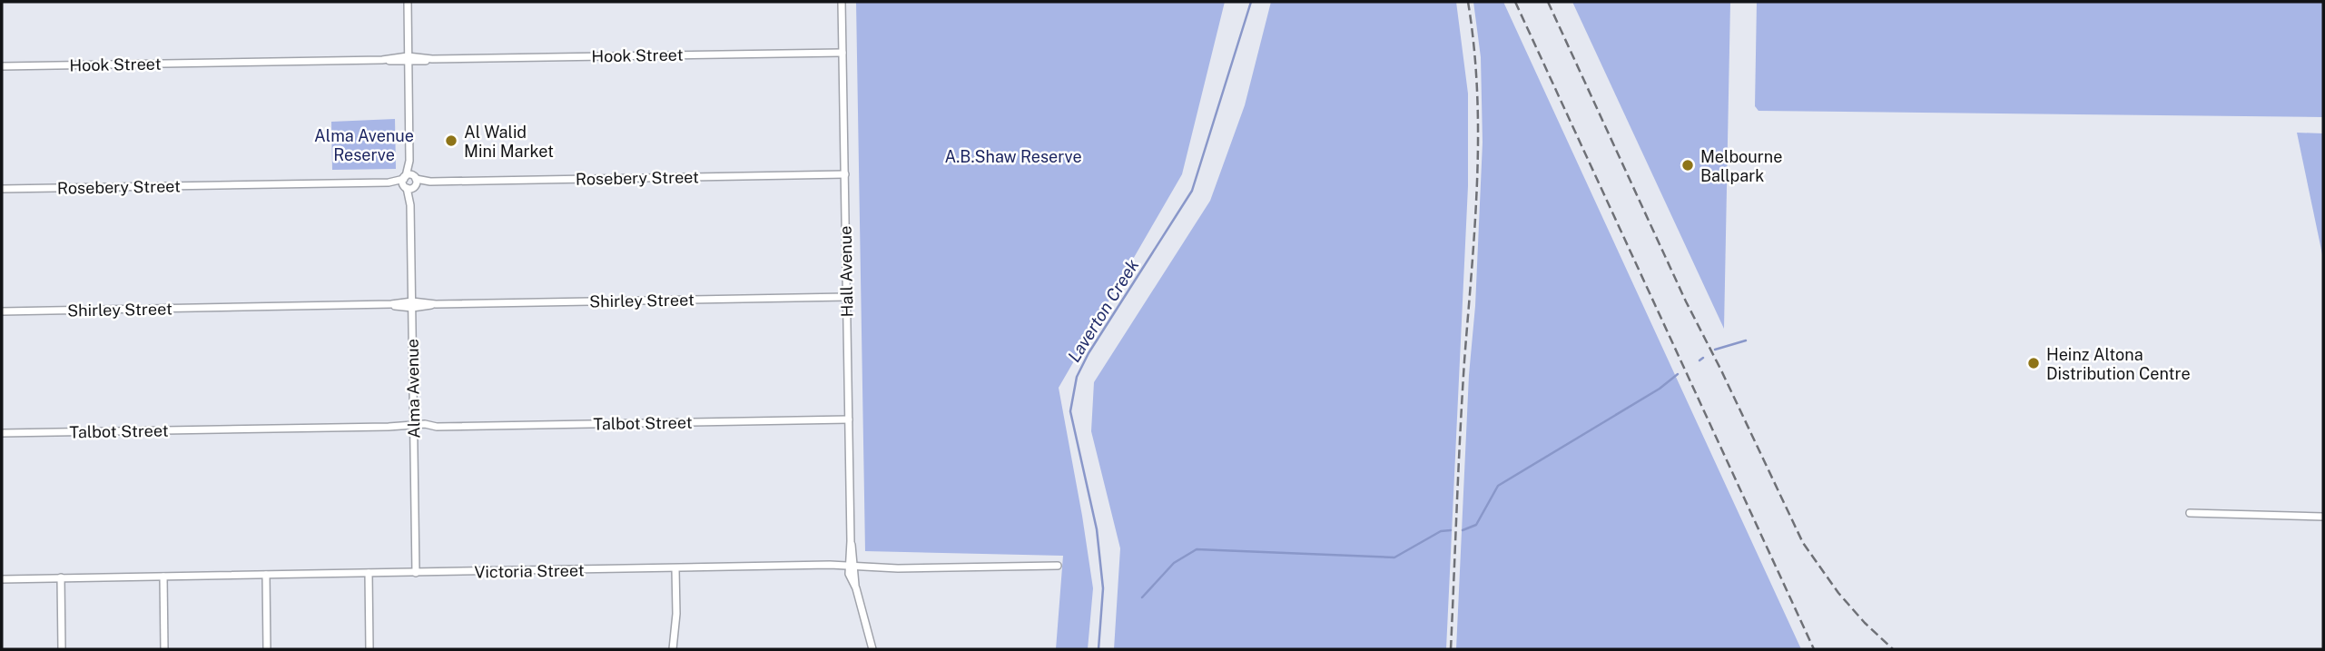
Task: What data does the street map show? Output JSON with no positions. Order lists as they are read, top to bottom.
{
  "streets": {
    "street": [
      "Hook Street",
      "Rosebery Street",
      "Hall Avenue",
      "Shirley Street",
      "Alma Avenue",
      "Talbot Street",
      "Victoria Street"
    ]
  },
  "crossings": [
    ["Hook Street", "Hall Avenue"],
    ["Hook Street", "Alma Avenue"],
    ["Rosebery Street", "Hall Avenue"],
    ["Rosebery Street", "Alma Avenue"],
    ["Hall Avenue", "Shirley Street"],
    ["Hall Avenue", "Talbot Street"],
    ["Hall Avenue", "Victoria Street"],
    ["Shirley Street", "Alma Avenue"],
    ["Alma Avenue", "Talbot Street"],
    ["Alma Avenue", "Victoria Street"]
  ],
  "water": ["Laverton Creek"],
  "parks": ["Alma Avenue Reserve", "A.B.Shaw Reserve"],
  "places": ["Al Walid Mini Market", "Melbourne Ballpark", "Heinz Altona Distribution Centre"]
}
